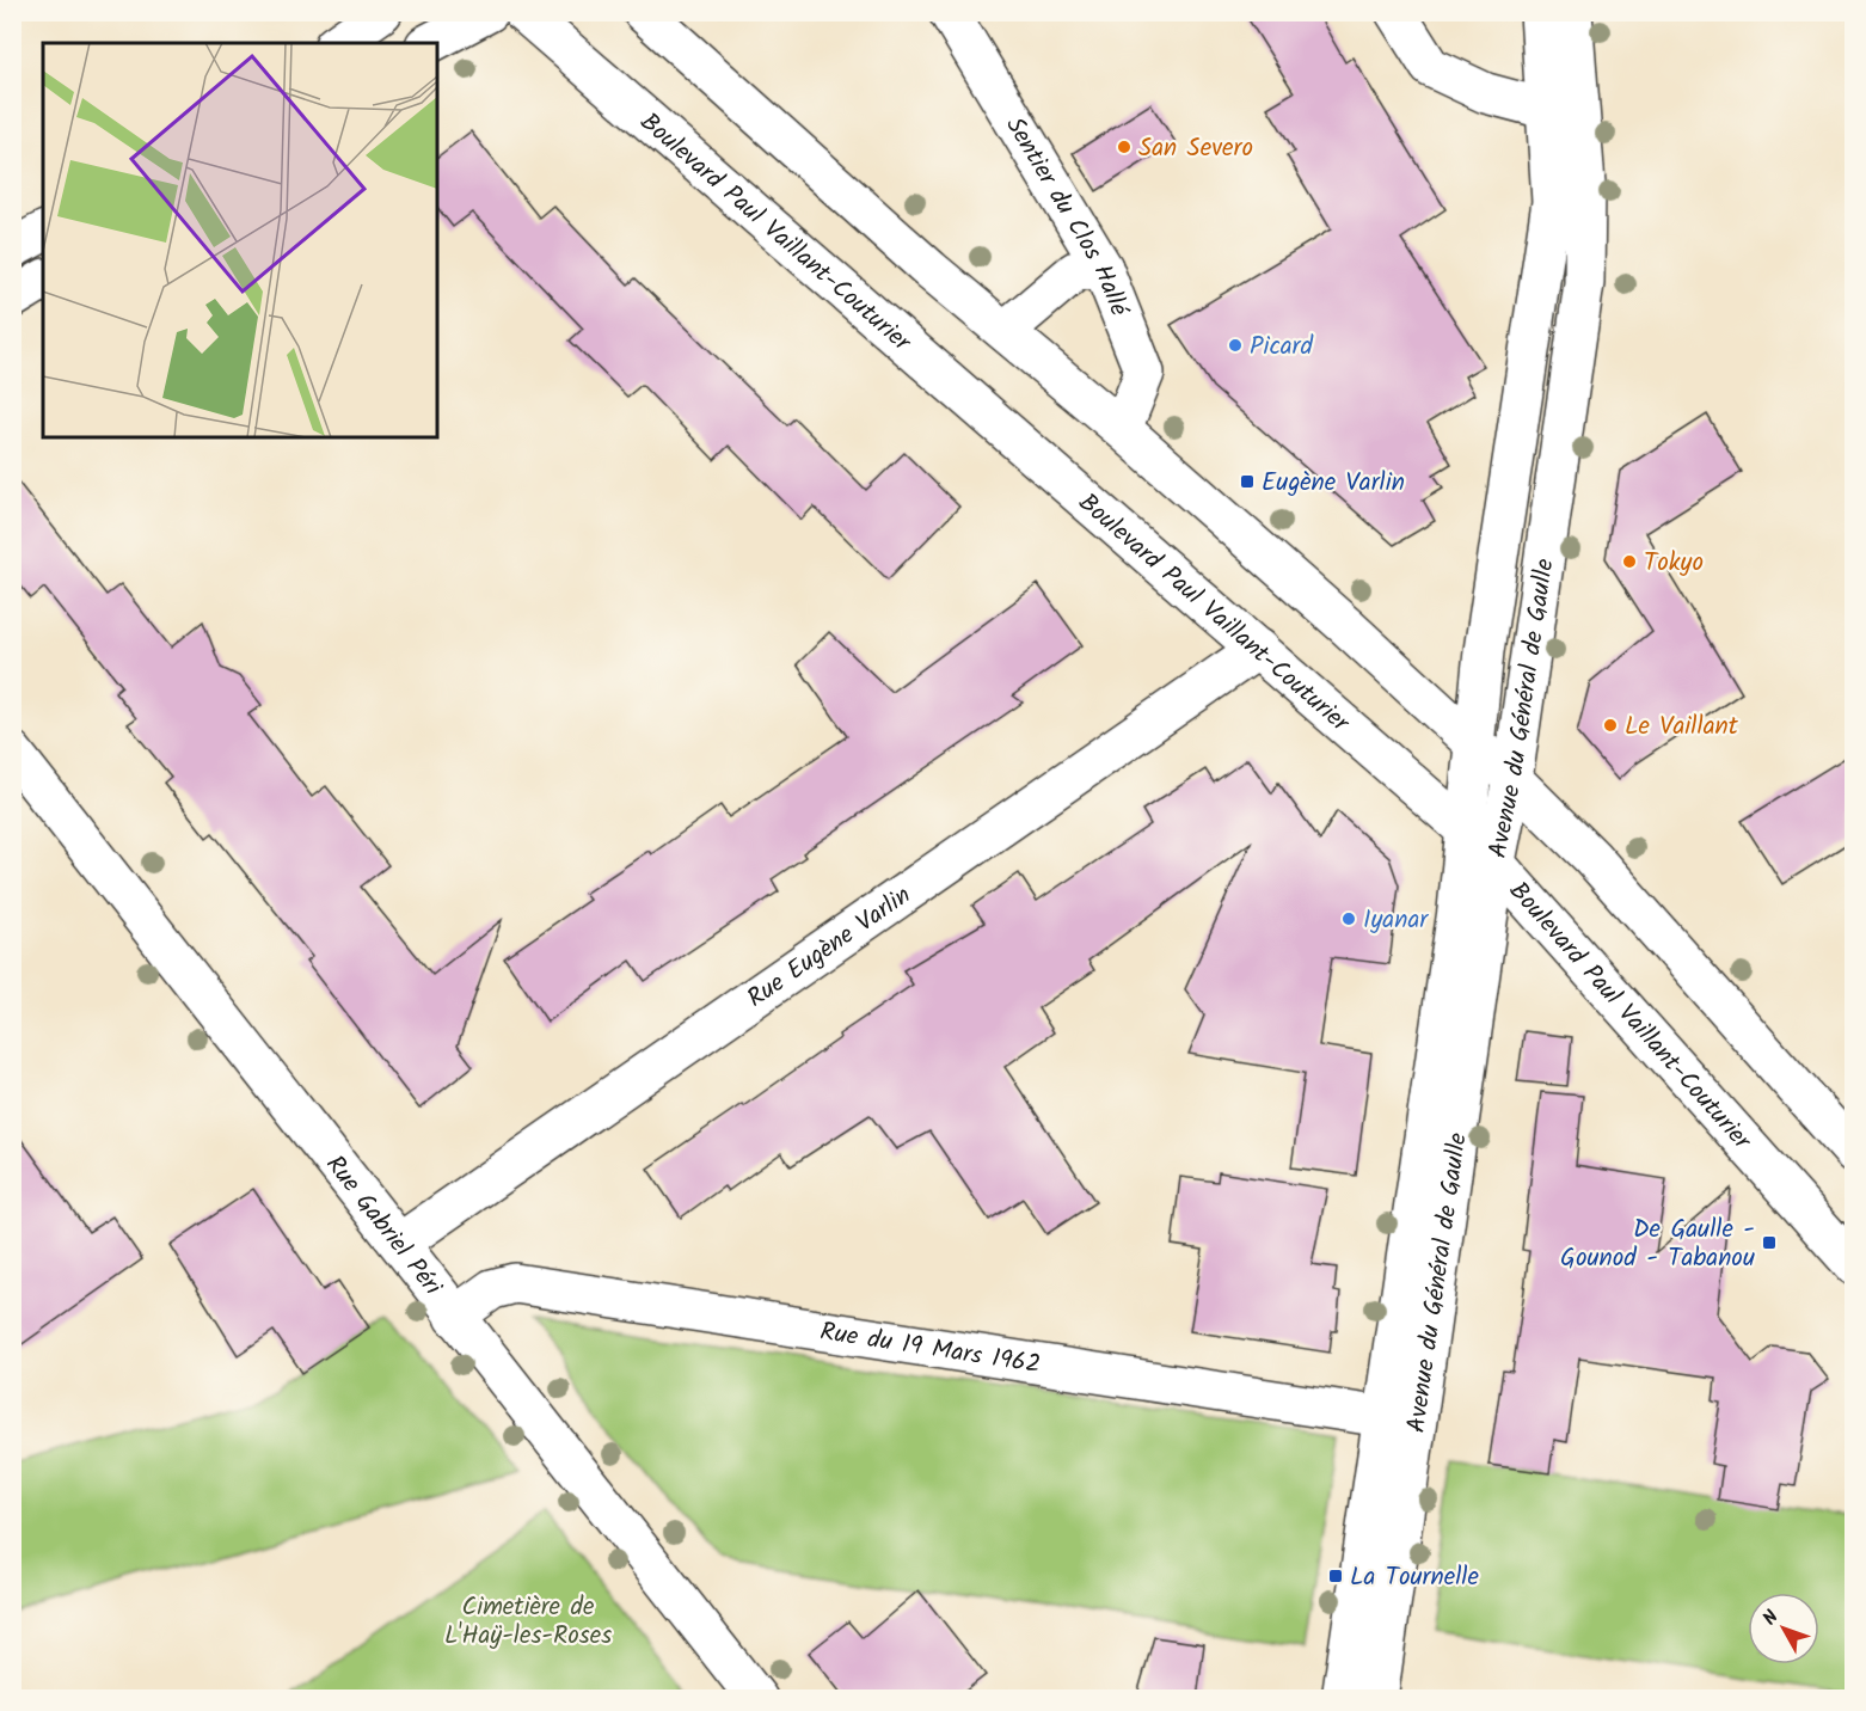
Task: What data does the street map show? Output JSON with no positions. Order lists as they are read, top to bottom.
{
  "streets": {
    "street": [
      "Sentier du Clos Hallé",
      "Boulevard Paul Vaillant-Couturier",
      "Avenue du Général de Gaulle",
      "Rue Eugène Varlin",
      "Rue Gabriel Péri",
      "Rue du 19 Mars 1962"
    ]
  },
  "crossings": [
    ["Boulevard Paul Vaillant-Couturier", "Avenue du Général de Gaulle"],
    ["Boulevard Paul Vaillant-Couturier", "Rue Eugène Varlin"],
    ["Avenue du Général de Gaulle", "Rue du 19 Mars 1962"],
    ["Rue Eugène Varlin", "Rue Gabriel Péri"],
    ["Rue Gabriel Péri", "Rue du 19 Mars 1962"]
  ],
  "parks": ["Cimetière de L'Haÿ-les-Roses"],
  "places": {
    "other": [
      "San Severo",
      "Picard",
      "Tokyo",
      "Le Vaillant",
      "Iyanar"
    ],
    "transit": ["Eugène Varlin", "De Gaulle - Gounod - Tabanou", "La Tournelle"]
  },
  "north": "top left"
}
